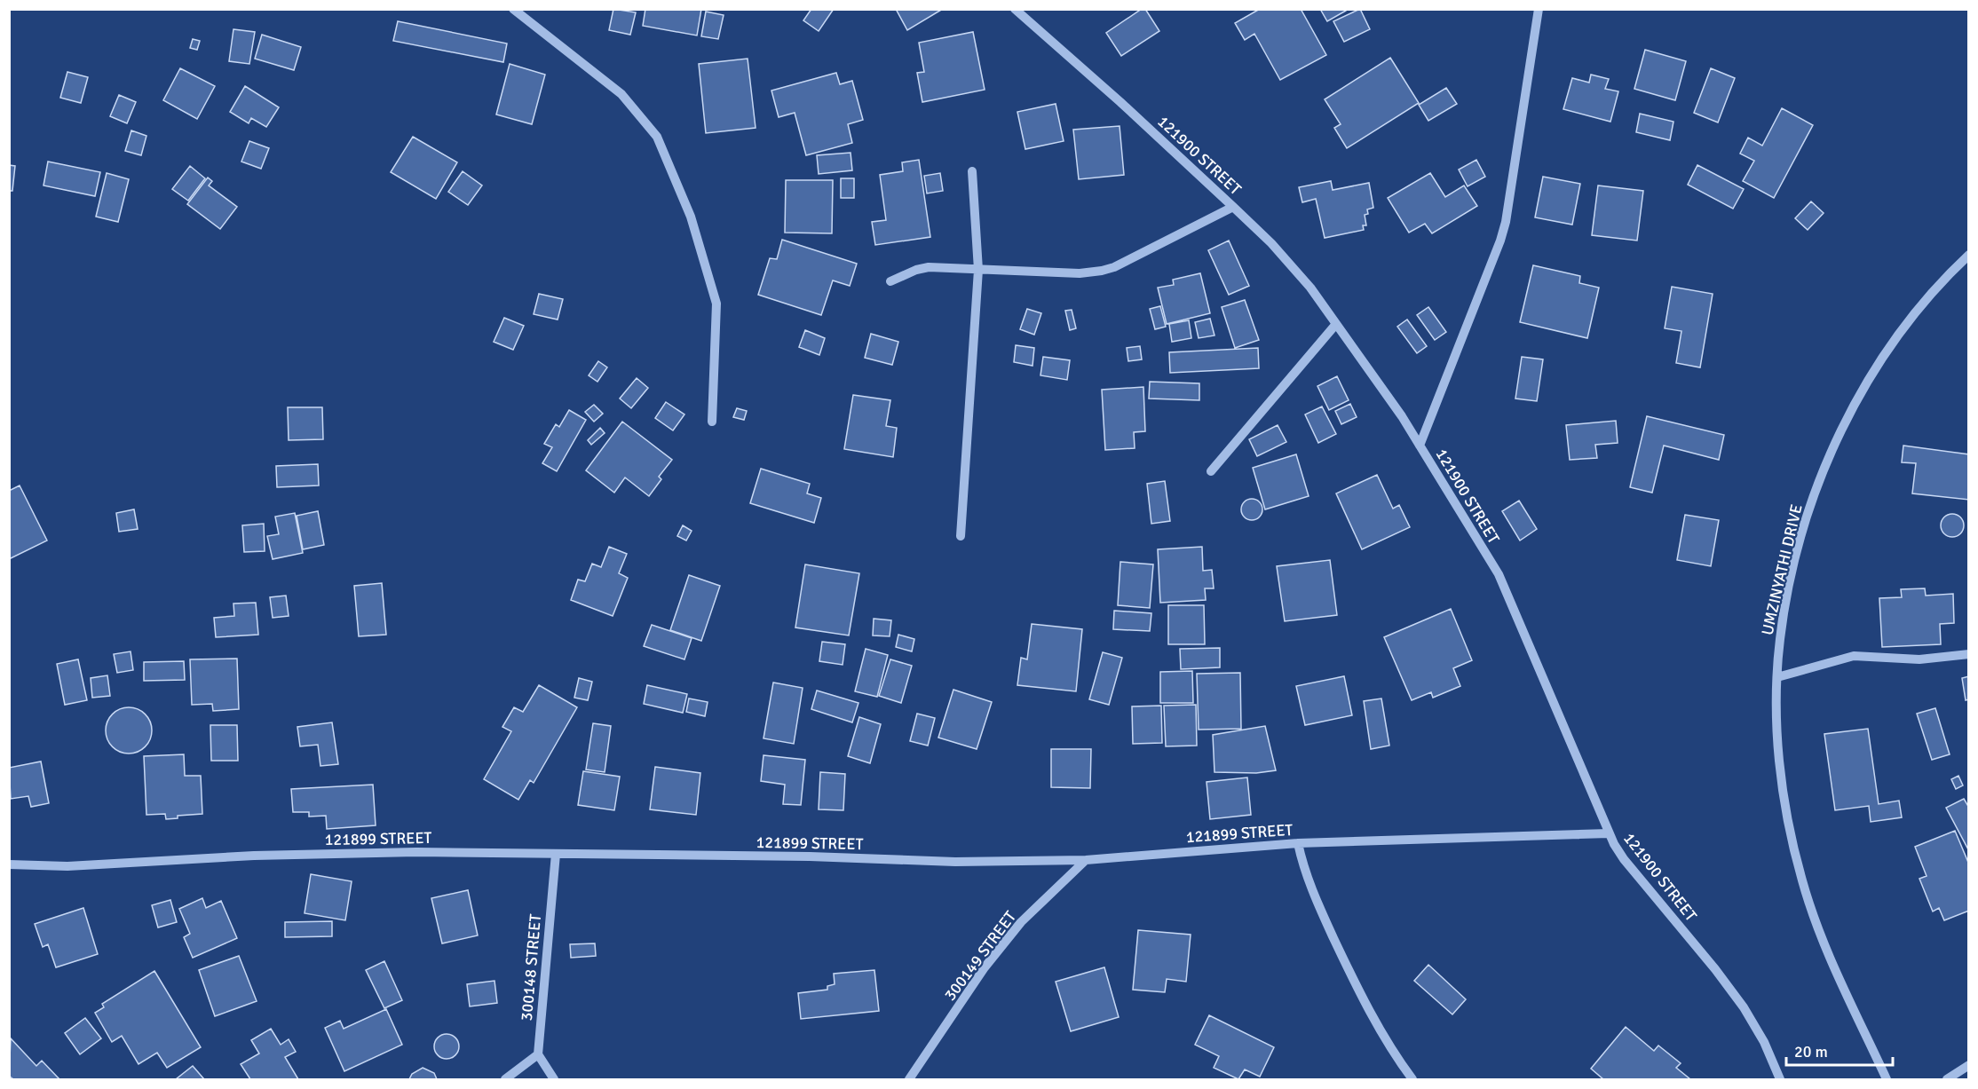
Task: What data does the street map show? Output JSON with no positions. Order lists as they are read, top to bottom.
{
  "streets": {
    "street": [
      "121900 STREET",
      "UMZINYATHI DRIVE",
      "121899 STREET",
      "300149 STREET",
      "300148 STREET"
    ]
  },
  "crossings": [
    ["121900 STREET", "121899 STREET"],
    ["121899 STREET", "300149 STREET"],
    ["121899 STREET", "300148 STREET"]
  ],
  "scale_bar": "20 m"
}
